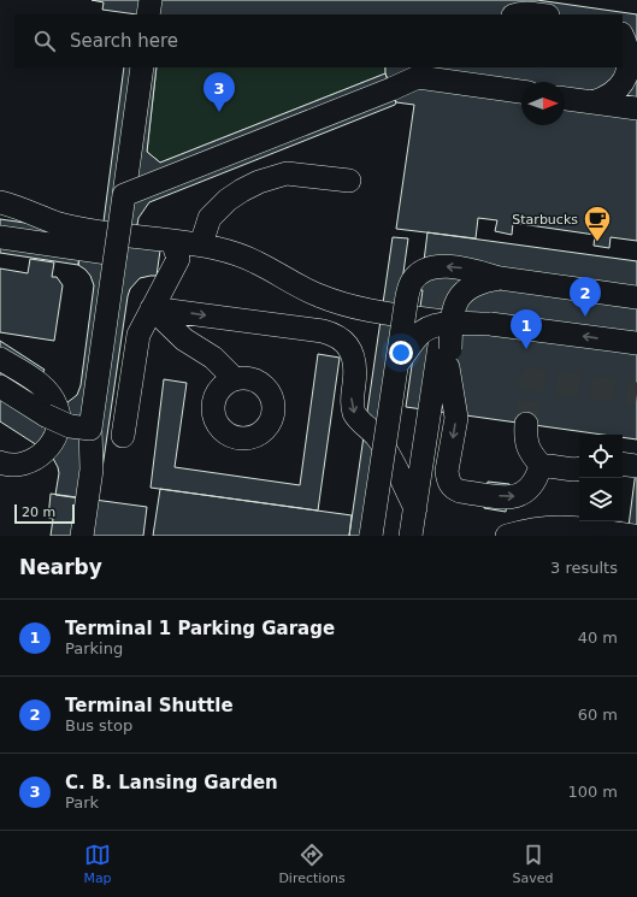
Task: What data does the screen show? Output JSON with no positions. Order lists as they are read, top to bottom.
{
  "places": {
    "cafe": ["Starbucks"]
  },
  "scale_bar": "20 m",
  "north": "right",
  "page": {
    "search": "Search here",
    "pins": ["3", "2", "1"],
    "scale": "20 m",
    "heading": ["Nearby", "3 results"],
    "list": [
      {
        "mark": "1",
        "name": "Terminal 1 Parking Garage",
        "note": "Parking",
        "value": "40 m"
      },
      {
        "mark": "2",
        "name": "Terminal Shuttle",
        "note": "Bus stop",
        "value": "60 m"
      },
      {
        "mark": "3",
        "name": "C. B. Lansing Garden",
        "note": "Park",
        "value": "100 m"
      }
    ],
    "nav": ["Map", "Directions", "Saved"]
  }
}
